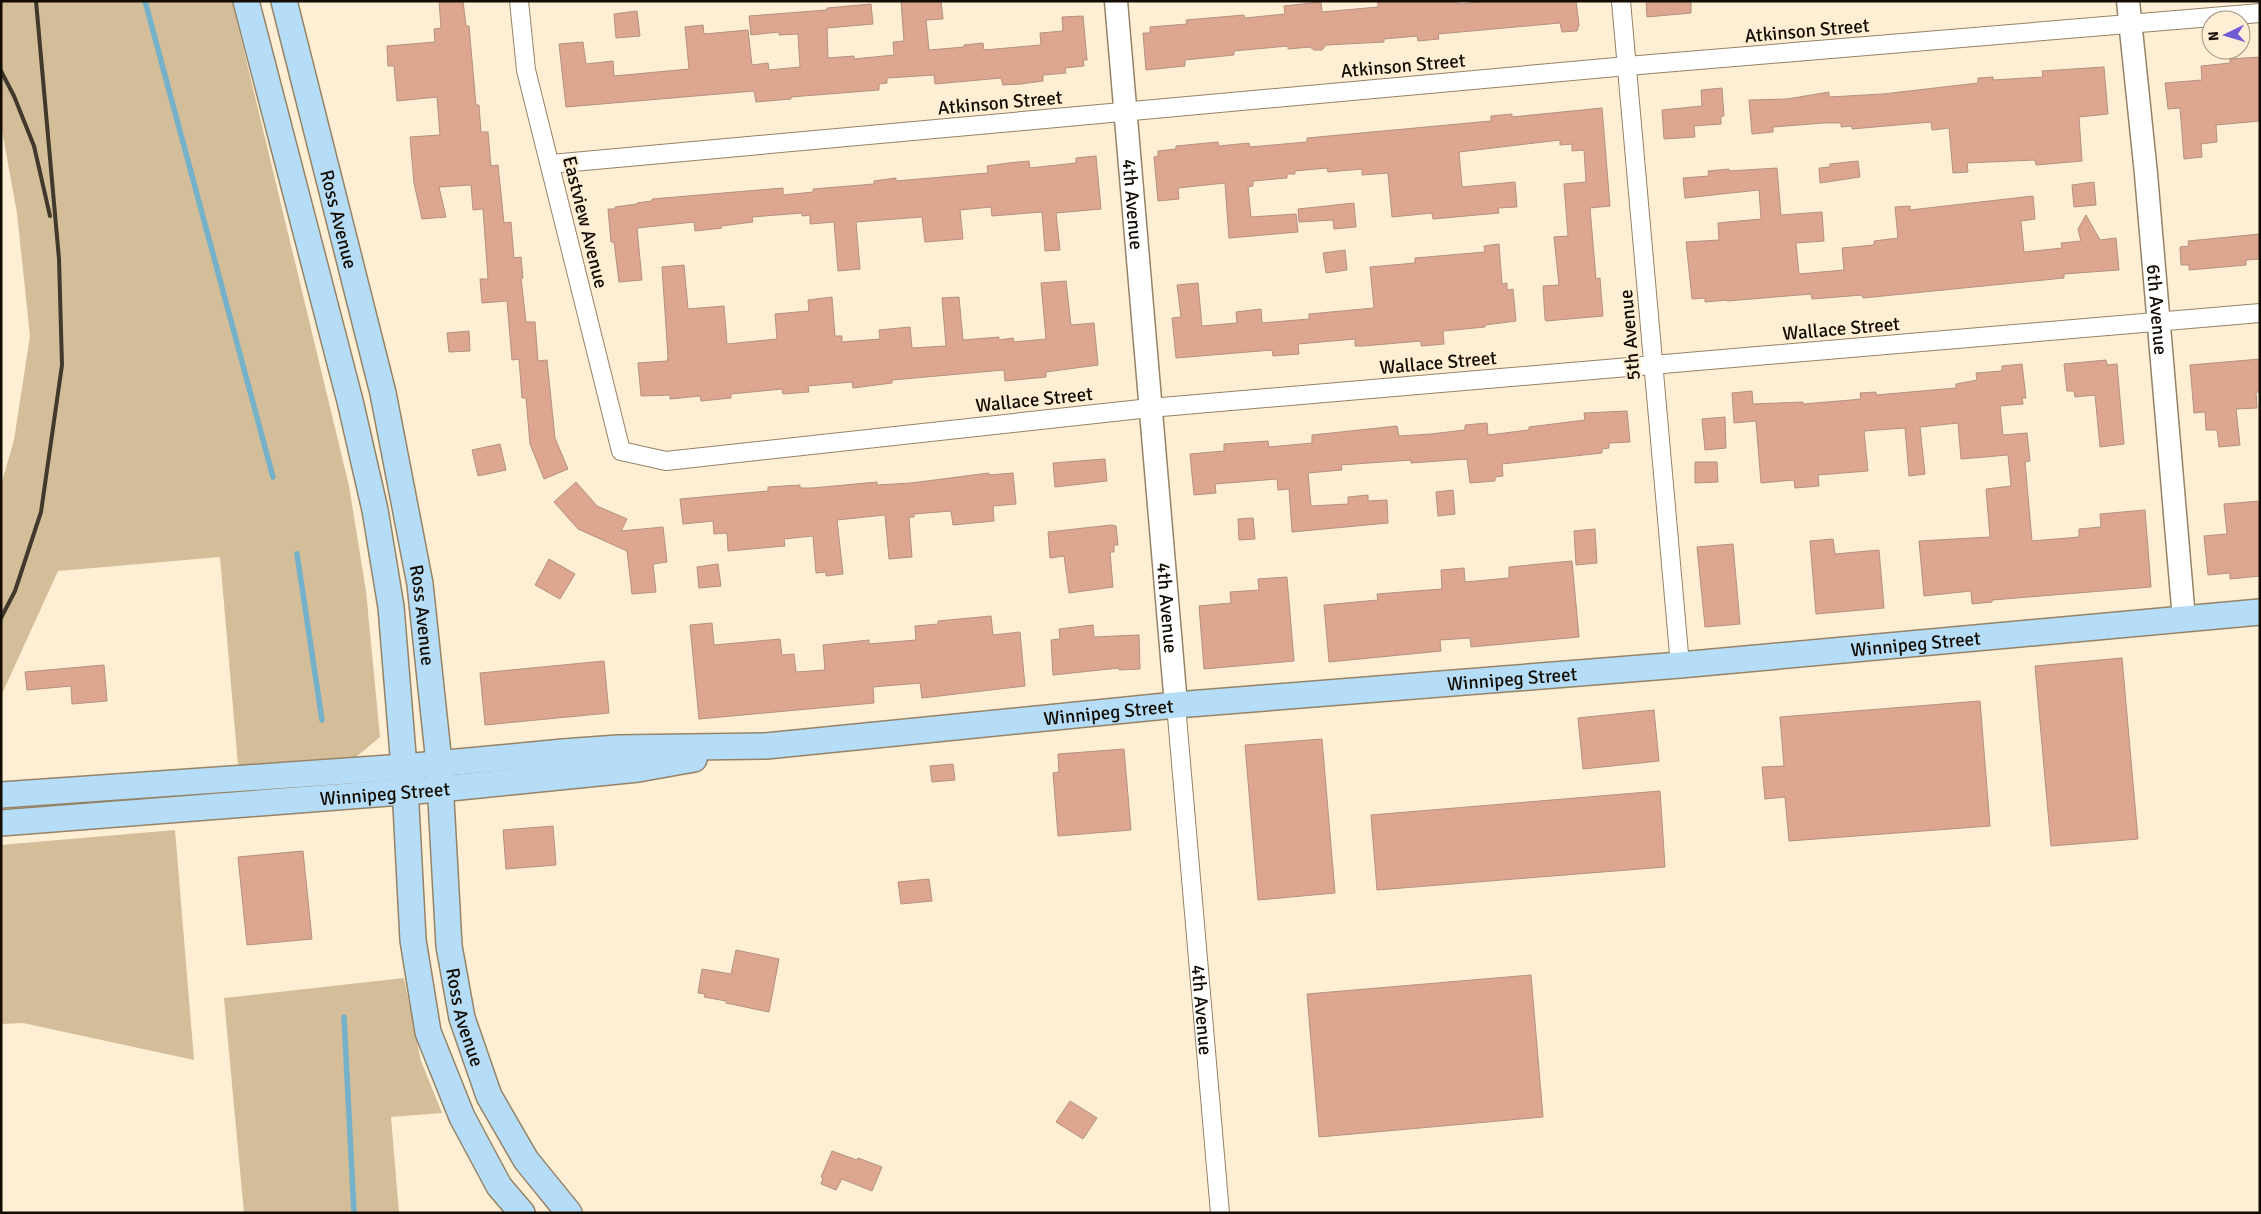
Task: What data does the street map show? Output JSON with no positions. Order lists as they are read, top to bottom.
{
  "streets": {
    "main road": ["Ross Avenue", "Winnipeg Street"],
    "street": [
      "Atkinson Street",
      "4th Avenue",
      "Eastview Avenue",
      "6th Avenue",
      "Wallace Street",
      "5th Avenue"
    ]
  },
  "crossings": [
    ["Atkinson Street", "4th Avenue"],
    ["Atkinson Street", "Eastview Avenue"],
    ["Atkinson Street", "6th Avenue"],
    ["Atkinson Street", "5th Avenue"],
    ["4th Avenue", "Wallace Street"],
    ["4th Avenue", "Winnipeg Street"],
    ["Ross Avenue", "Winnipeg Street"],
    ["Eastview Avenue", "Wallace Street"],
    ["6th Avenue", "Wallace Street"],
    ["6th Avenue", "Winnipeg Street"],
    ["Wallace Street", "5th Avenue"],
    ["5th Avenue", "Winnipeg Street"]
  ],
  "north": "left"
}
